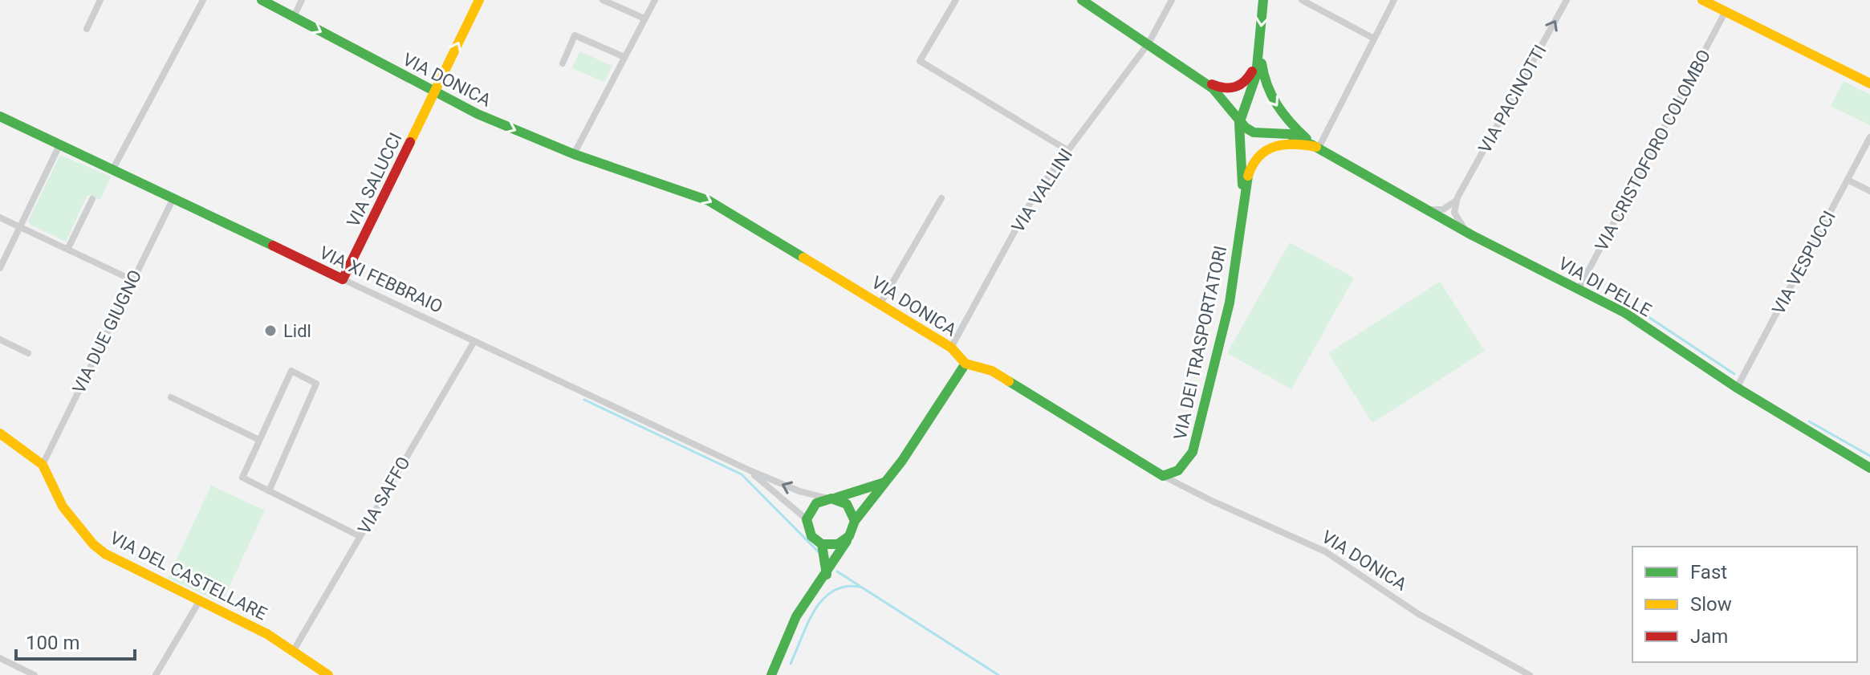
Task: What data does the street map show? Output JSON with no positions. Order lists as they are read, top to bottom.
{
  "streets": {
    "street": [
      "VIA DONICA",
      "VIA PACINOTTI",
      "VIA CRISTOFORO COLOMBO",
      "VIA SALUCCI",
      "VIA VALLINI",
      "VIA VESPUCCI",
      "VIA XI FEBBRAIO",
      "VIA DI PELLE",
      "VIA DUE GIUGNO",
      "VIA DEI TRASPORTATORI",
      "VIA SAFFO",
      "VIA DEL CASTELLARE"
    ]
  },
  "crossings": [
    ["VIA DONICA", "VIA SALUCCI"],
    ["VIA DONICA", "VIA VALLINI"],
    ["VIA DONICA", "VIA DEI TRASPORTATORI"],
    ["VIA CRISTOFORO COLOMBO", "VIA DI PELLE"],
    ["VIA SALUCCI", "VIA XI FEBBRAIO"],
    ["VIA VESPUCCI", "VIA DI PELLE"],
    ["VIA XI FEBBRAIO", "VIA DUE GIUGNO"],
    ["VIA XI FEBBRAIO", "VIA SAFFO"],
    ["VIA DI PELLE", "VIA DEI TRASPORTATORI"],
    ["VIA DUE GIUGNO", "VIA DEL CASTELLARE"],
    ["VIA SAFFO", "VIA DEL CASTELLARE"]
  ],
  "one_way": ["VIA DONICA", "VIA PACINOTTI"],
  "places": ["Lidl"],
  "legend": ["Fast", "Slow", "Jam"],
  "scale_bar": "100 m"
}
